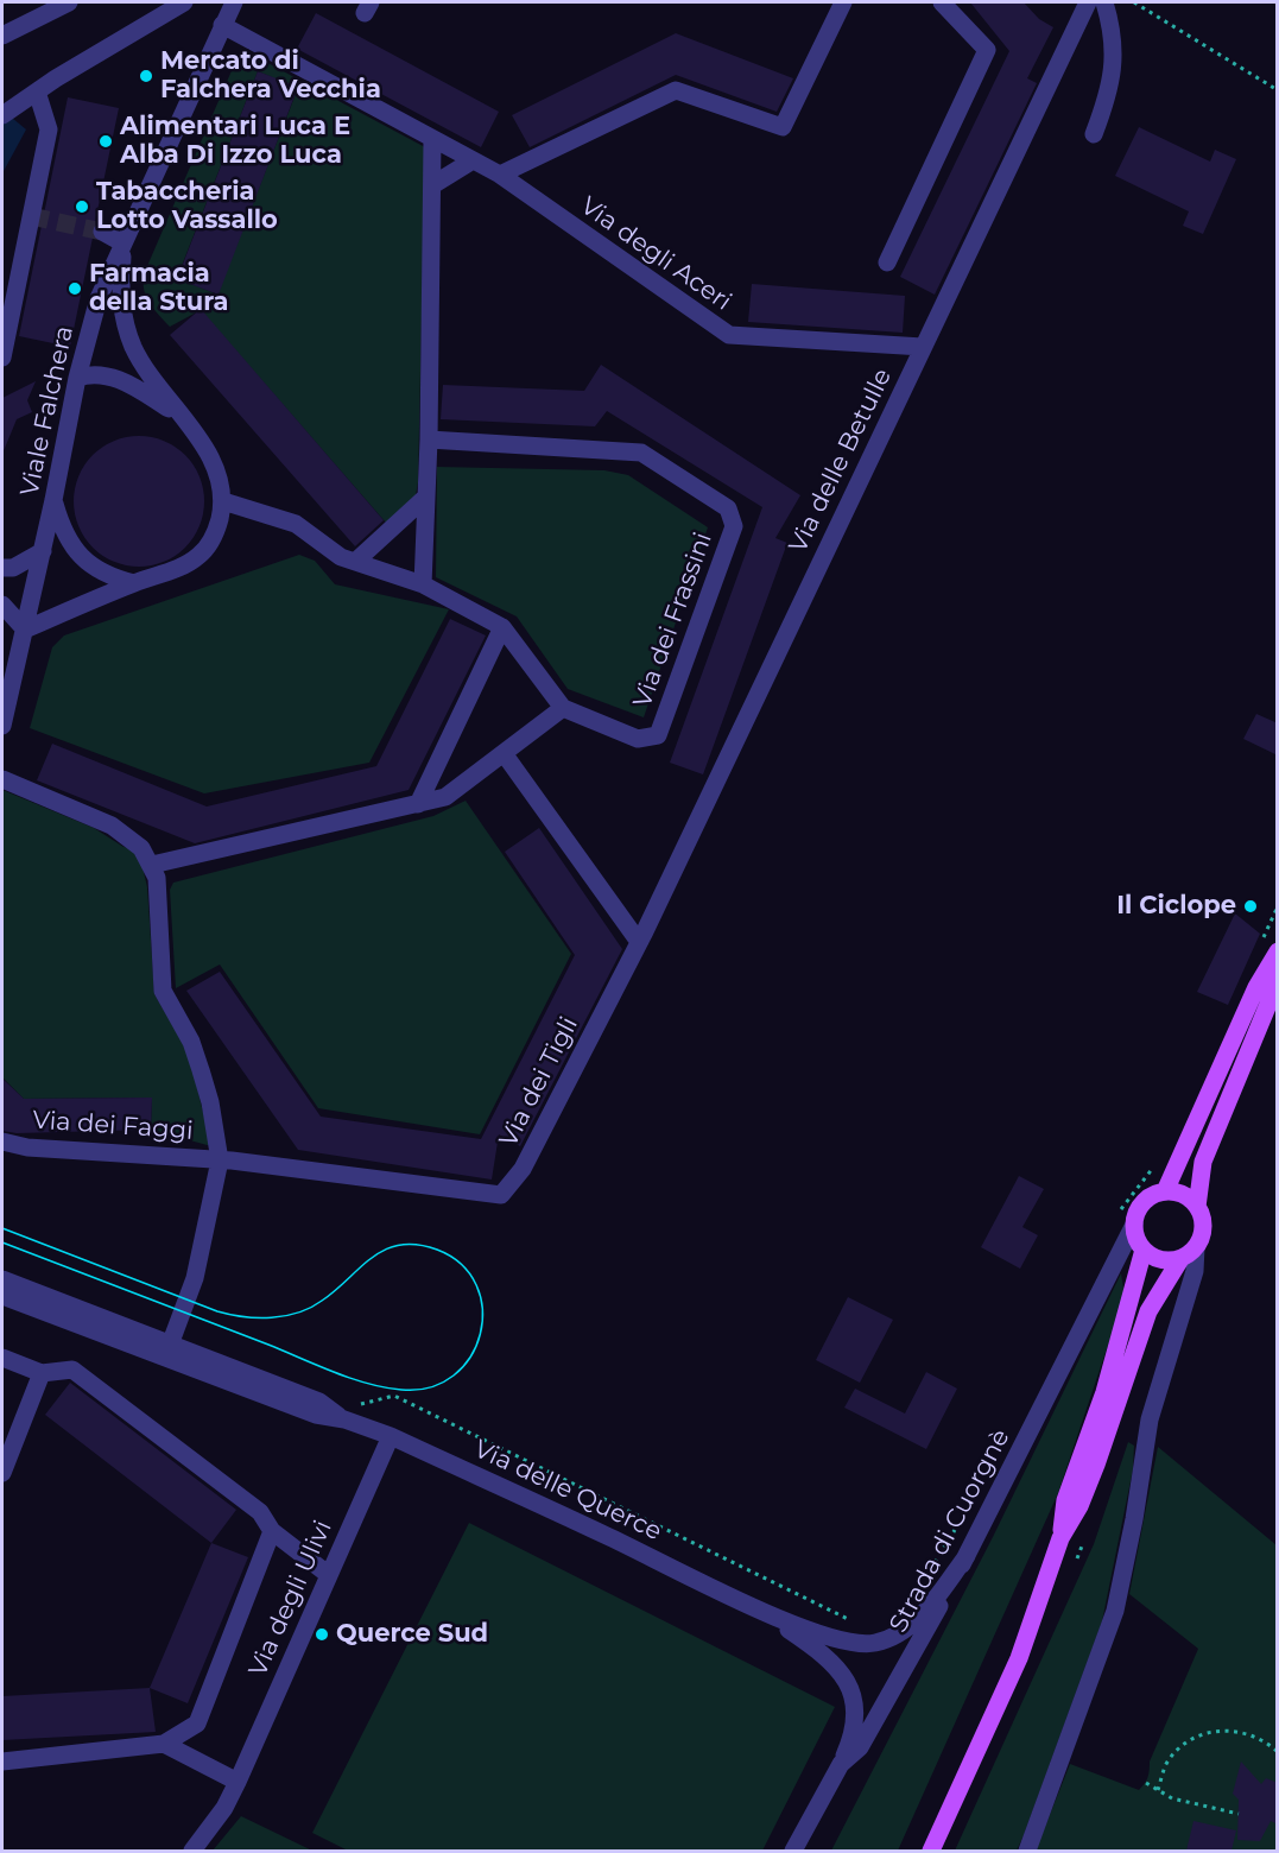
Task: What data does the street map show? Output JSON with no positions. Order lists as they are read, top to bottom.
{
  "streets": {
    "street": [
      "Via degli Aceri",
      "Viale Falchera",
      "Via delle Betulle",
      "Via dei Frassini",
      "Via dei Tigli",
      "Via dei Faggi",
      "Via delle Querce",
      "Strada di Cuorgnè",
      "Via degli Ulivi"
    ]
  },
  "crossings": [
    ["Via degli Aceri", "Viale Falchera"],
    ["Via degli Aceri", "Via delle Betulle"],
    ["Via delle Betulle", "Via dei Tigli"],
    ["Via dei Tigli", "Via dei Faggi"],
    ["Via delle Querce", "Strada di Cuorgnè"],
    ["Via delle Querce", "Via degli Ulivi"]
  ],
  "places": [
    "Mercato di Falchera Vecchia",
    "Alimentari Luca E Alba Di Izzo Luca",
    "Tabaccheria Lotto Vassallo",
    "Farmacia della Stura",
    "Il Ciclope",
    "Querce Sud"
  ]
}
